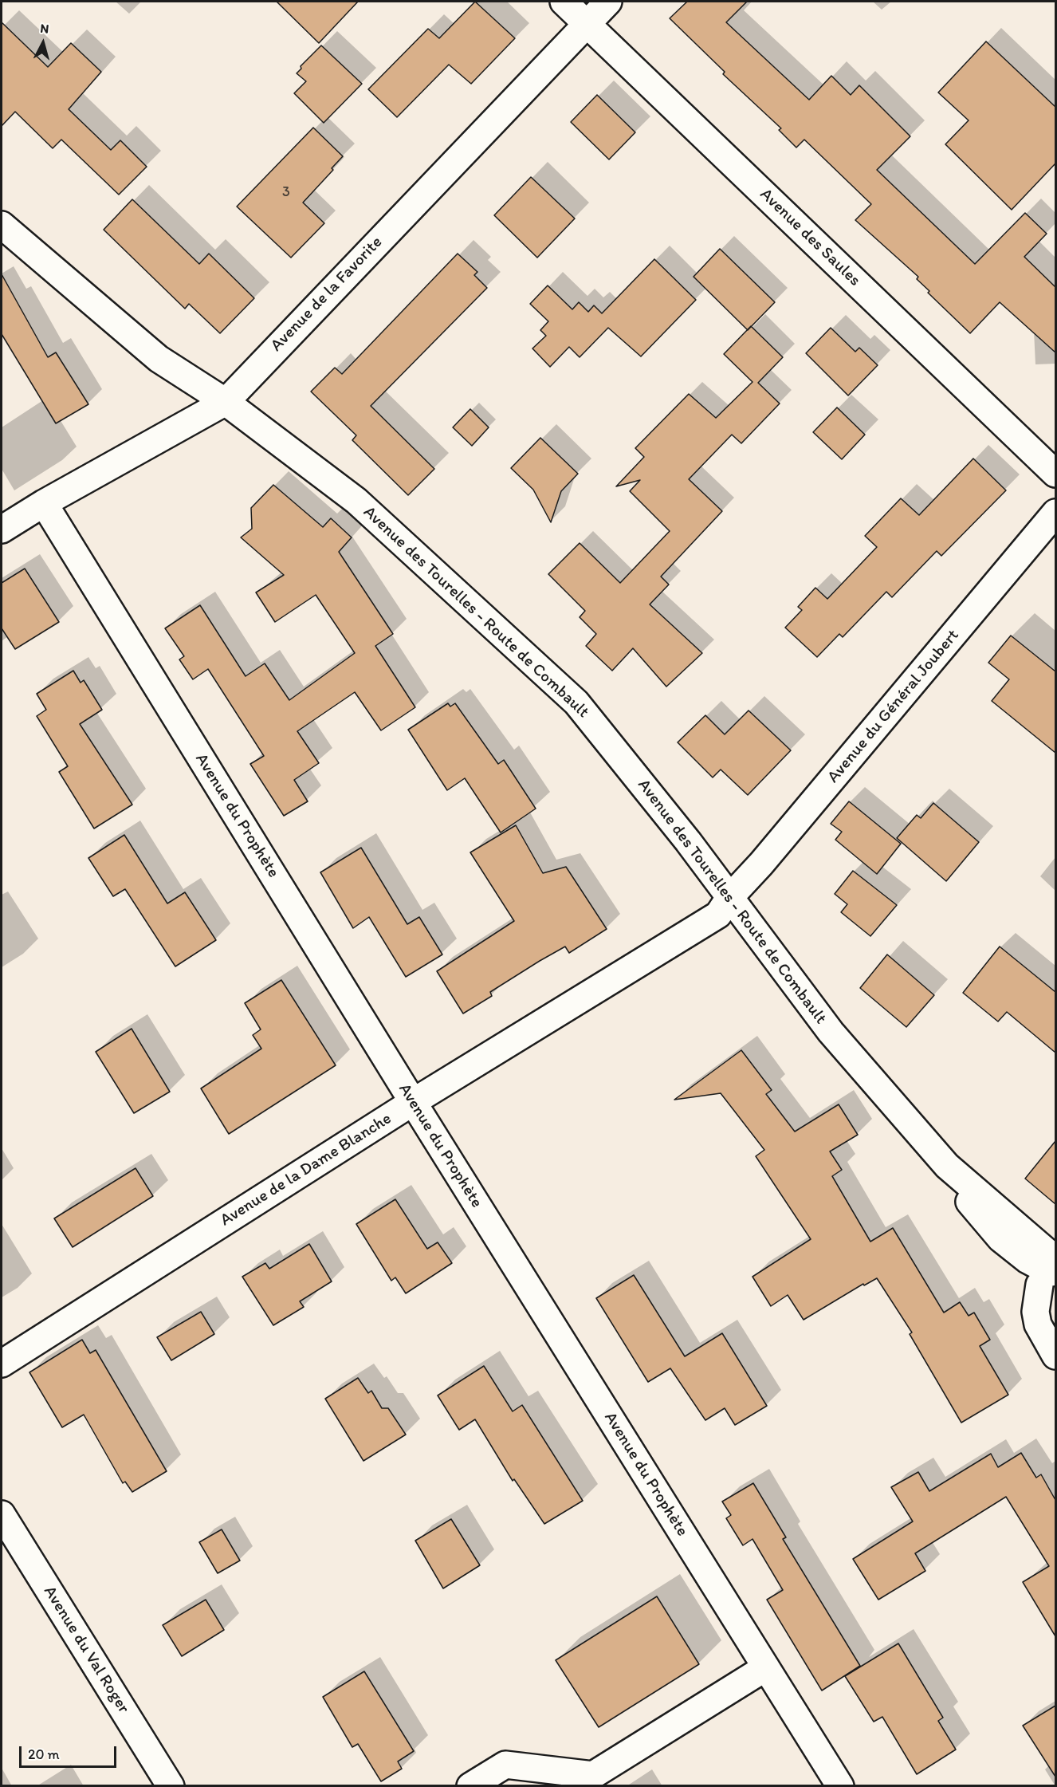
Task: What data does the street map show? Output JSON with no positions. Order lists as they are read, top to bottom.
{
  "streets": {
    "street": [
      "Avenue des Saules",
      "Avenue de la Favorite",
      "Avenue des Tourelles - Route de Combault",
      "Avenue du Général Joubert",
      "Avenue du Prophète",
      "Avenue de la Dame Blanche",
      "Avenue du Val Roger"
    ]
  },
  "crossings": [
    ["Avenue des Saules", "Avenue de la Favorite"],
    ["Avenue de la Favorite", "Avenue des Tourelles - Route de Combault"],
    ["Avenue de la Favorite", "Avenue du Prophète"],
    ["Avenue des Tourelles - Route de Combault", "Avenue du Général Joubert"],
    ["Avenue des Tourelles - Route de Combault", "Avenue de la Dame Blanche"],
    ["Avenue du Général Joubert", "Avenue de la Dame Blanche"],
    ["Avenue du Prophète", "Avenue de la Dame Blanche"]
  ],
  "house_numbers": ["3"],
  "scale_bar": "20 m",
  "north": "top"
}
